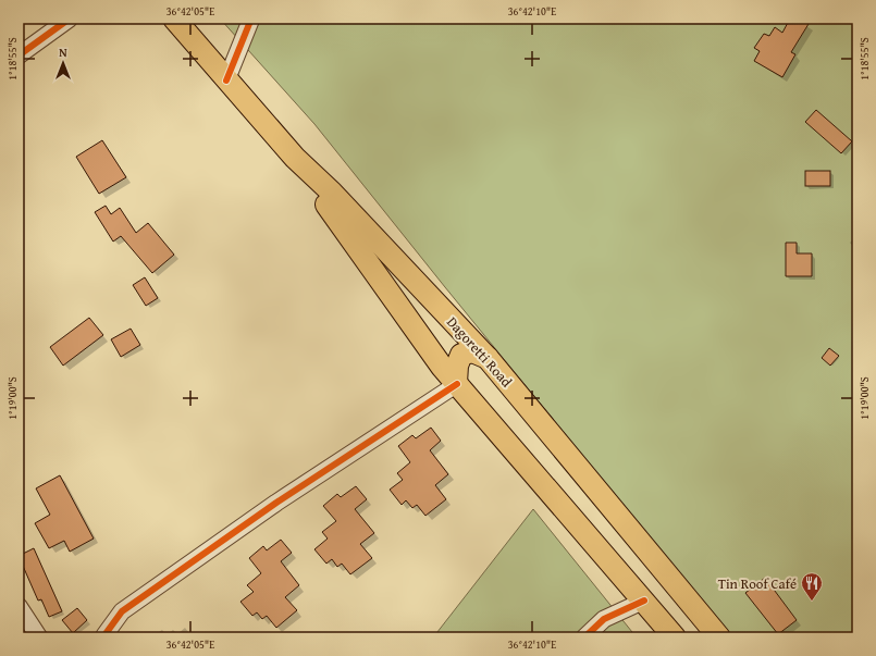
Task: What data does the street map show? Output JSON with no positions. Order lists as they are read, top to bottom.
{
  "streets": {
    "main road": ["Dagoretti Road"]
  },
  "places": {
    "restaurant": ["Tin Roof Café"]
  },
  "north": "top",
  "coordinates": [
    "36°42'05\"E",
    "36°42'10\"E",
    "1°18'55\"S",
    "1°19'00\"S"
  ]
}
